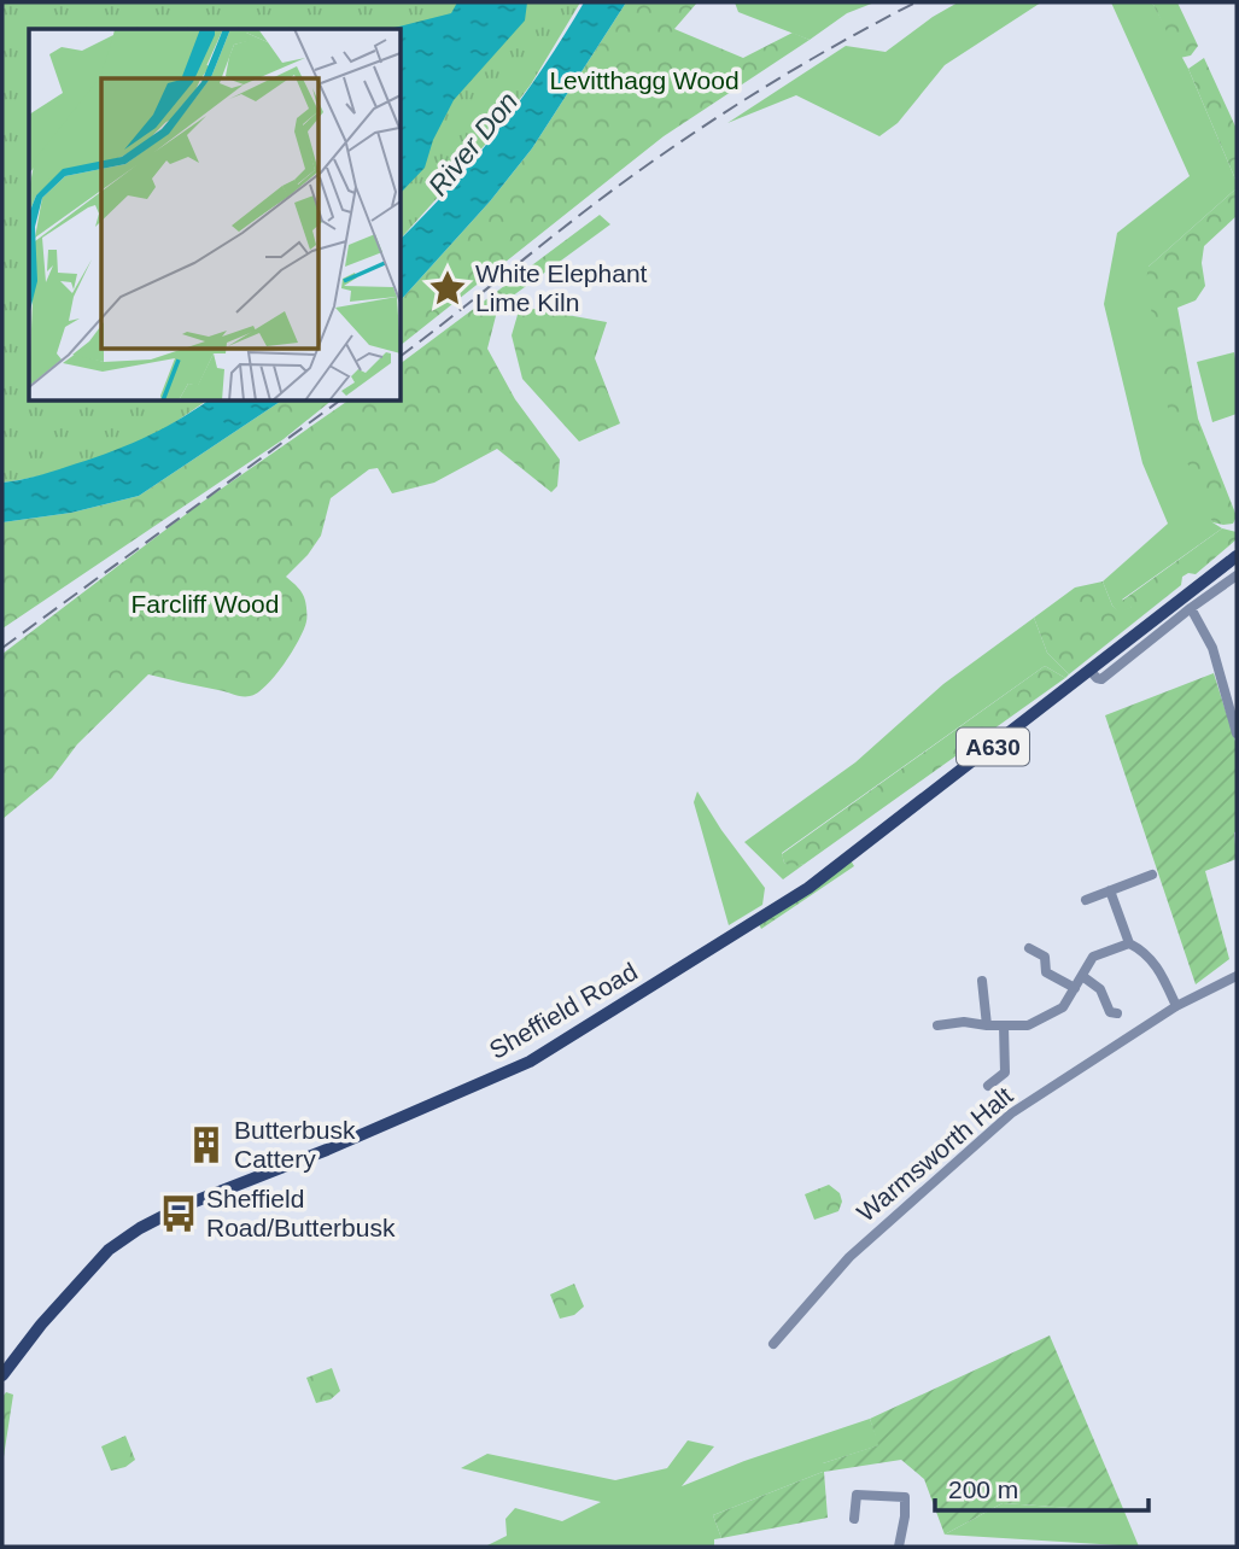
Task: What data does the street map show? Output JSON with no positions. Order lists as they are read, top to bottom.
{
  "streets": {
    "main road": ["A630", "Sheffield Road"],
    "street": ["Warmsworth Halt"]
  },
  "water": ["River Don"],
  "parks": ["Levitthagg Wood", "Farcliff Wood"],
  "places": {
    "place": ["White Elephant Lime Kiln"],
    "building": ["Butterbusk Cattery"],
    "bus stop": ["Sheffield Road/Butterbusk"]
  },
  "scale_bar": "200 m"
}
